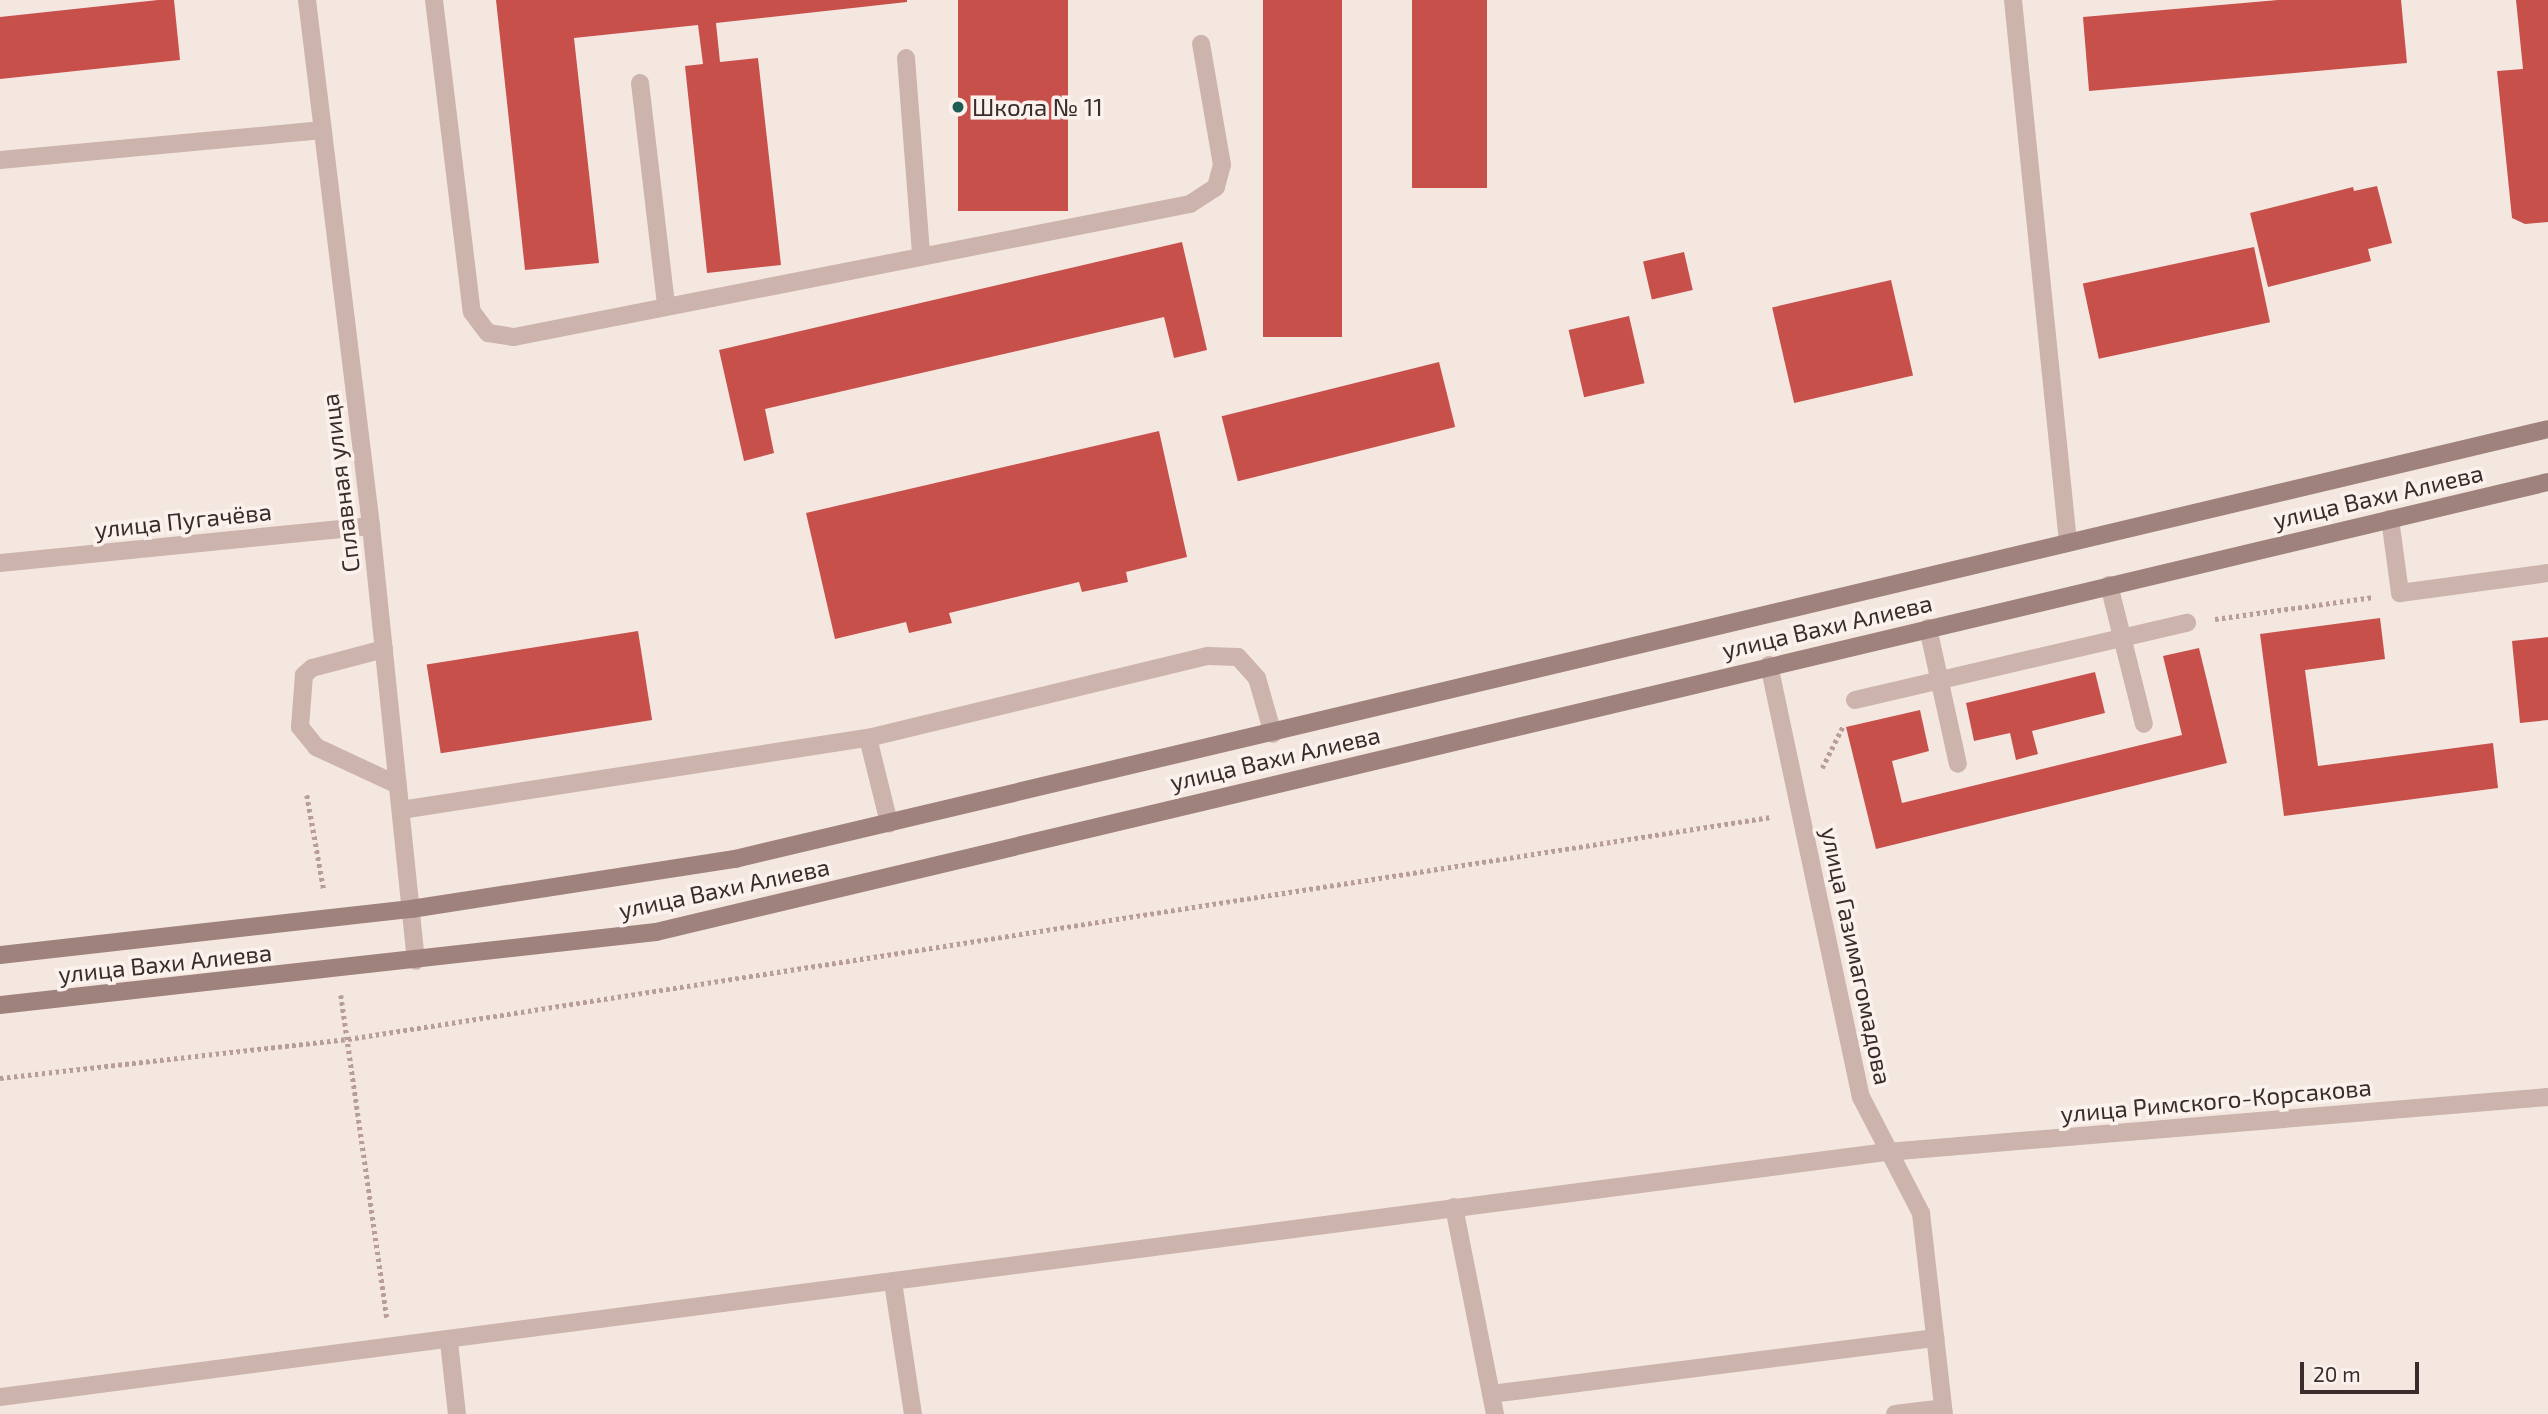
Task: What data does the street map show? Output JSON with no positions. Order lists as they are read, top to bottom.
{
  "streets": {
    "main road": ["улица Вахи Алиева"],
    "street": [
      "Сплавная улица",
      "улица Пугачёва",
      "улица Газимагомадова",
      "улица Римского-Корсакова"
    ]
  },
  "crossings": [
    ["Сплавная улица", "улица Вахи Алиева"],
    ["Сплавная улица", "улица Пугачёва"],
    ["улица Вахи Алиева", "улица Газимагомадова"],
    ["улица Газимагомадова", "улица Римского-Корсакова"]
  ],
  "places": ["Школа № 11"],
  "scale_bar": "20 m"
}
